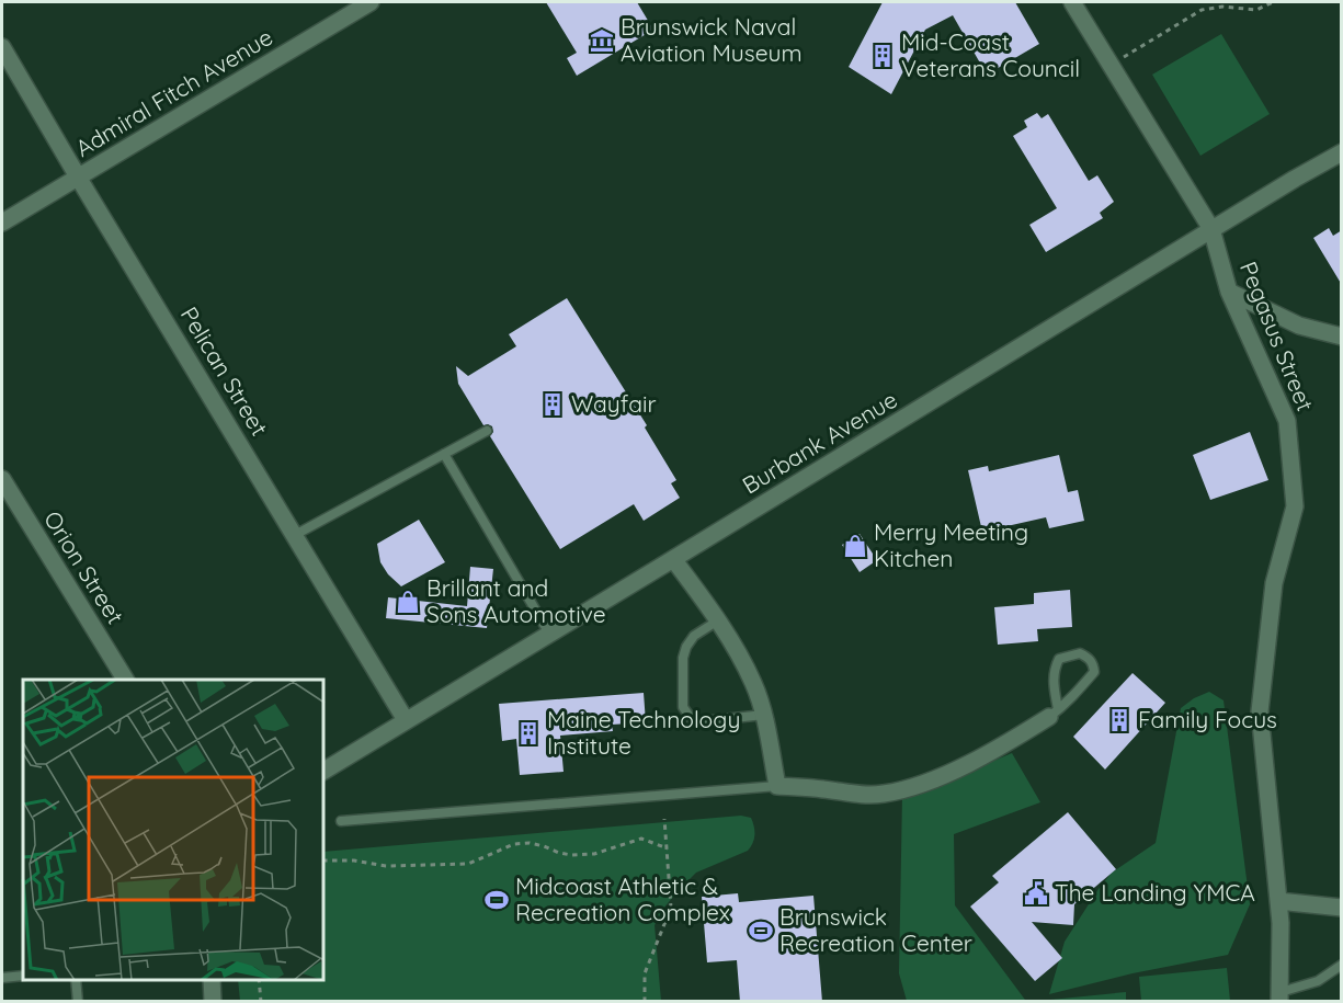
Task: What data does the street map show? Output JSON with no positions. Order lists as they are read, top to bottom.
{
  "streets": {
    "street": [
      "Admiral Fitch Avenue",
      "Pegasus Street",
      "Pelican Street",
      "Burbank Avenue",
      "Orion Street"
    ]
  },
  "crossings": [
    ["Admiral Fitch Avenue", "Pelican Street"],
    ["Pegasus Street", "Burbank Avenue"],
    ["Pelican Street", "Burbank Avenue"]
  ],
  "places": {
    "museum": ["Brunswick Naval Aviation Museum"],
    "building": [
      "Mid-Coast Veterans Council",
      "Wayfair",
      "Family Focus",
      "Maine Technology Institute"
    ],
    "shop": ["Merry Meeting Kitchen", "Brillant and Sons Automotive"],
    "public building": ["The Landing YMCA"],
    "sports": ["Midcoast Athletic & Recreation Complex", "Brunswick Recreation Center"]
  }
}
